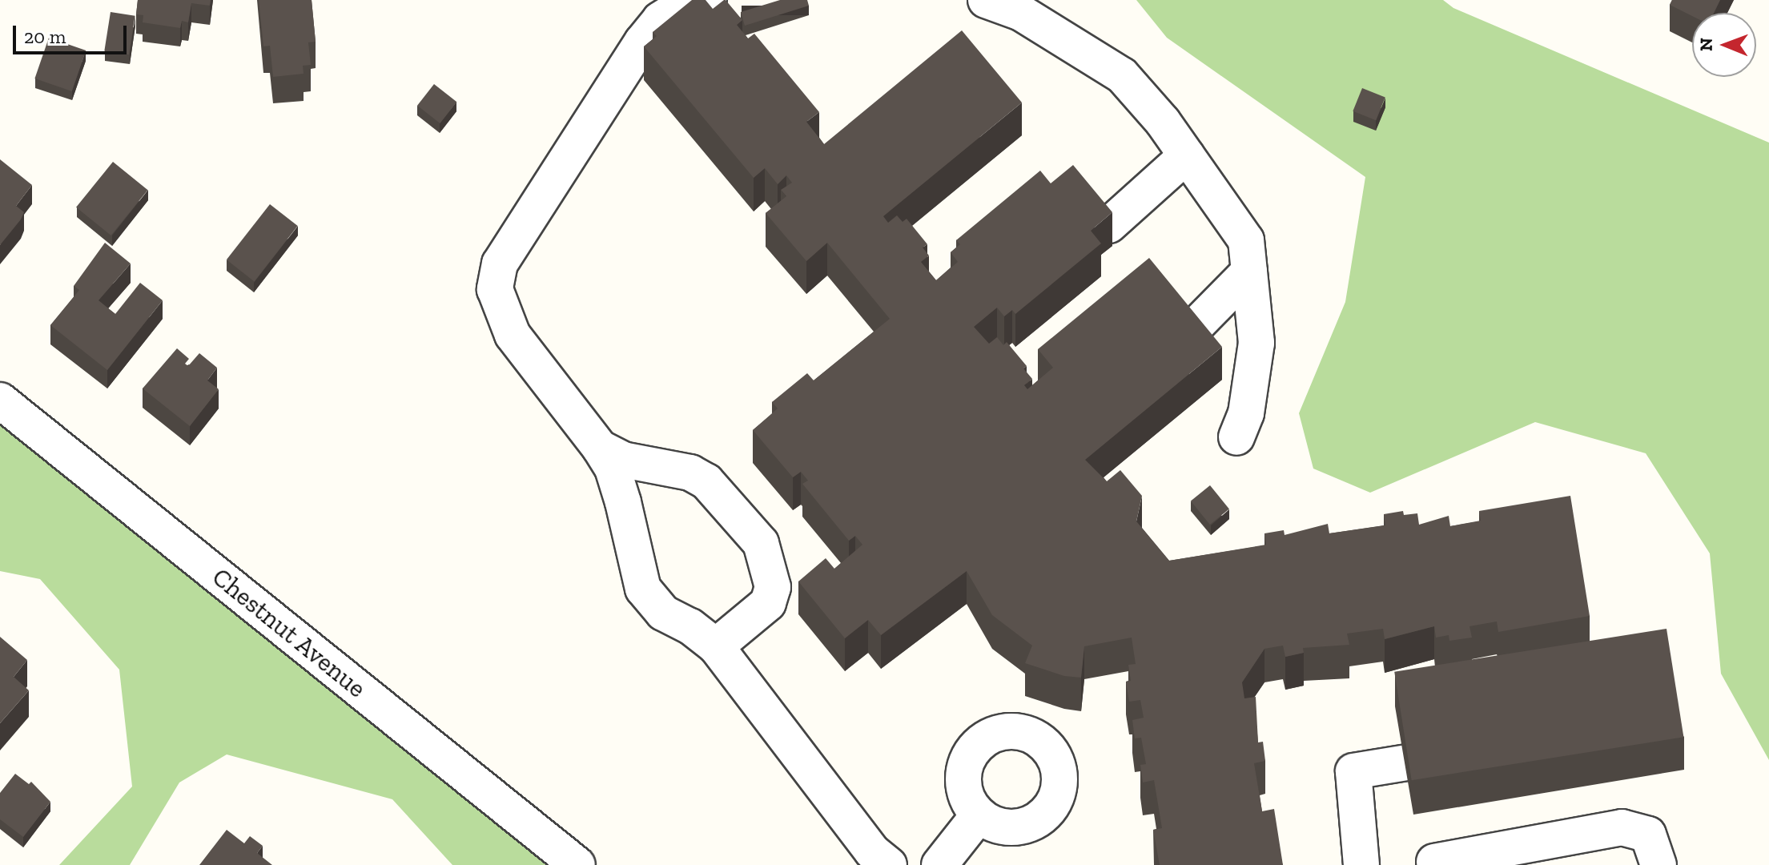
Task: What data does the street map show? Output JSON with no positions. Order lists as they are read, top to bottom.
{
  "streets": {
    "street": ["Chestnut Avenue"]
  },
  "scale_bar": "20 m",
  "north": "left"
}
